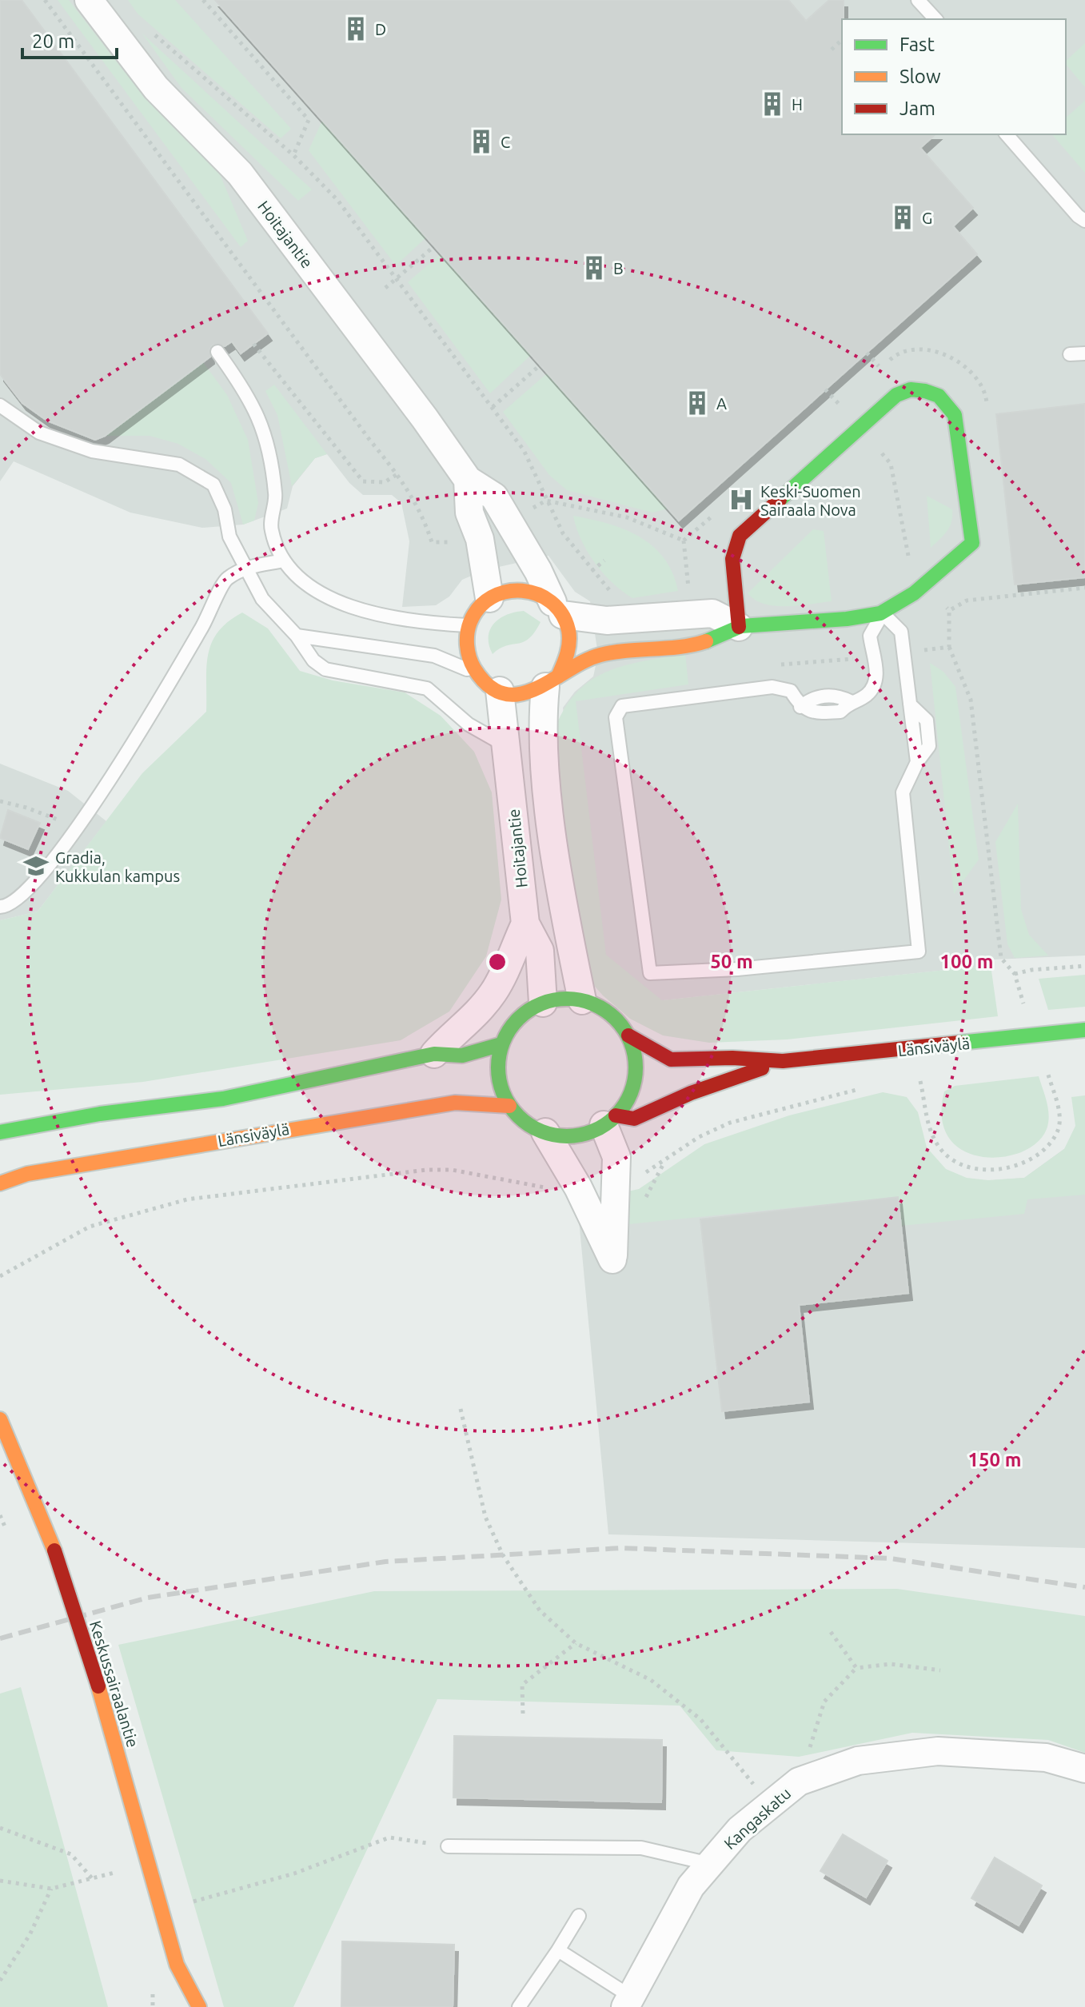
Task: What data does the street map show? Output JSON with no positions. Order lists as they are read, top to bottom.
{
  "streets": {
    "main road": ["Länsiväylä", "Keskussairaalantie"],
    "street": ["Hoitajantie", "Kangaskatu"]
  },
  "crossings": [
    ["Hoitajantie", "Länsiväylä"]
  ],
  "places": {
    "building": [
      "D",
      "H",
      "C",
      "G",
      "B",
      "A"
    ],
    "hospital": ["Keski-Suomen Sairaala Nova"],
    "school or university": ["Gradia, Kukkulan kampus"]
  },
  "legend": ["Fast", "Slow", "Jam"],
  "scale_bar": "20 m",
  "rings": ["50 m", "100 m", "150 m"]
}
